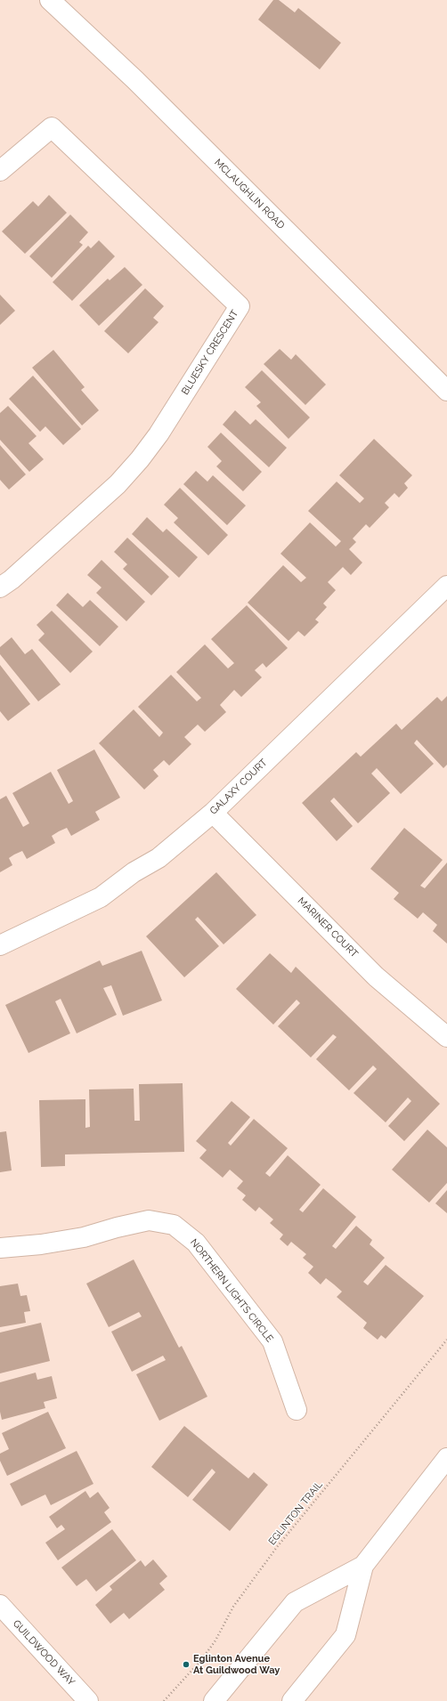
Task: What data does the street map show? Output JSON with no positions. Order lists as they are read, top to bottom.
{
  "streets": {
    "street": [
      "MCLAUGHLIN ROAD",
      "BLUESKY CRESCENT",
      "GALAXY COURT",
      "MARINER COURT",
      "NORTHERN LIGHTS CIRCLE",
      "GUILDWOOD WAY"
    ],
    "path": ["EGLINTON TRAIL"]
  },
  "crossings": [
    ["GALAXY COURT", "MARINER COURT"]
  ],
  "places": ["Eglinton Avenue At Guildwood Way"]
}
